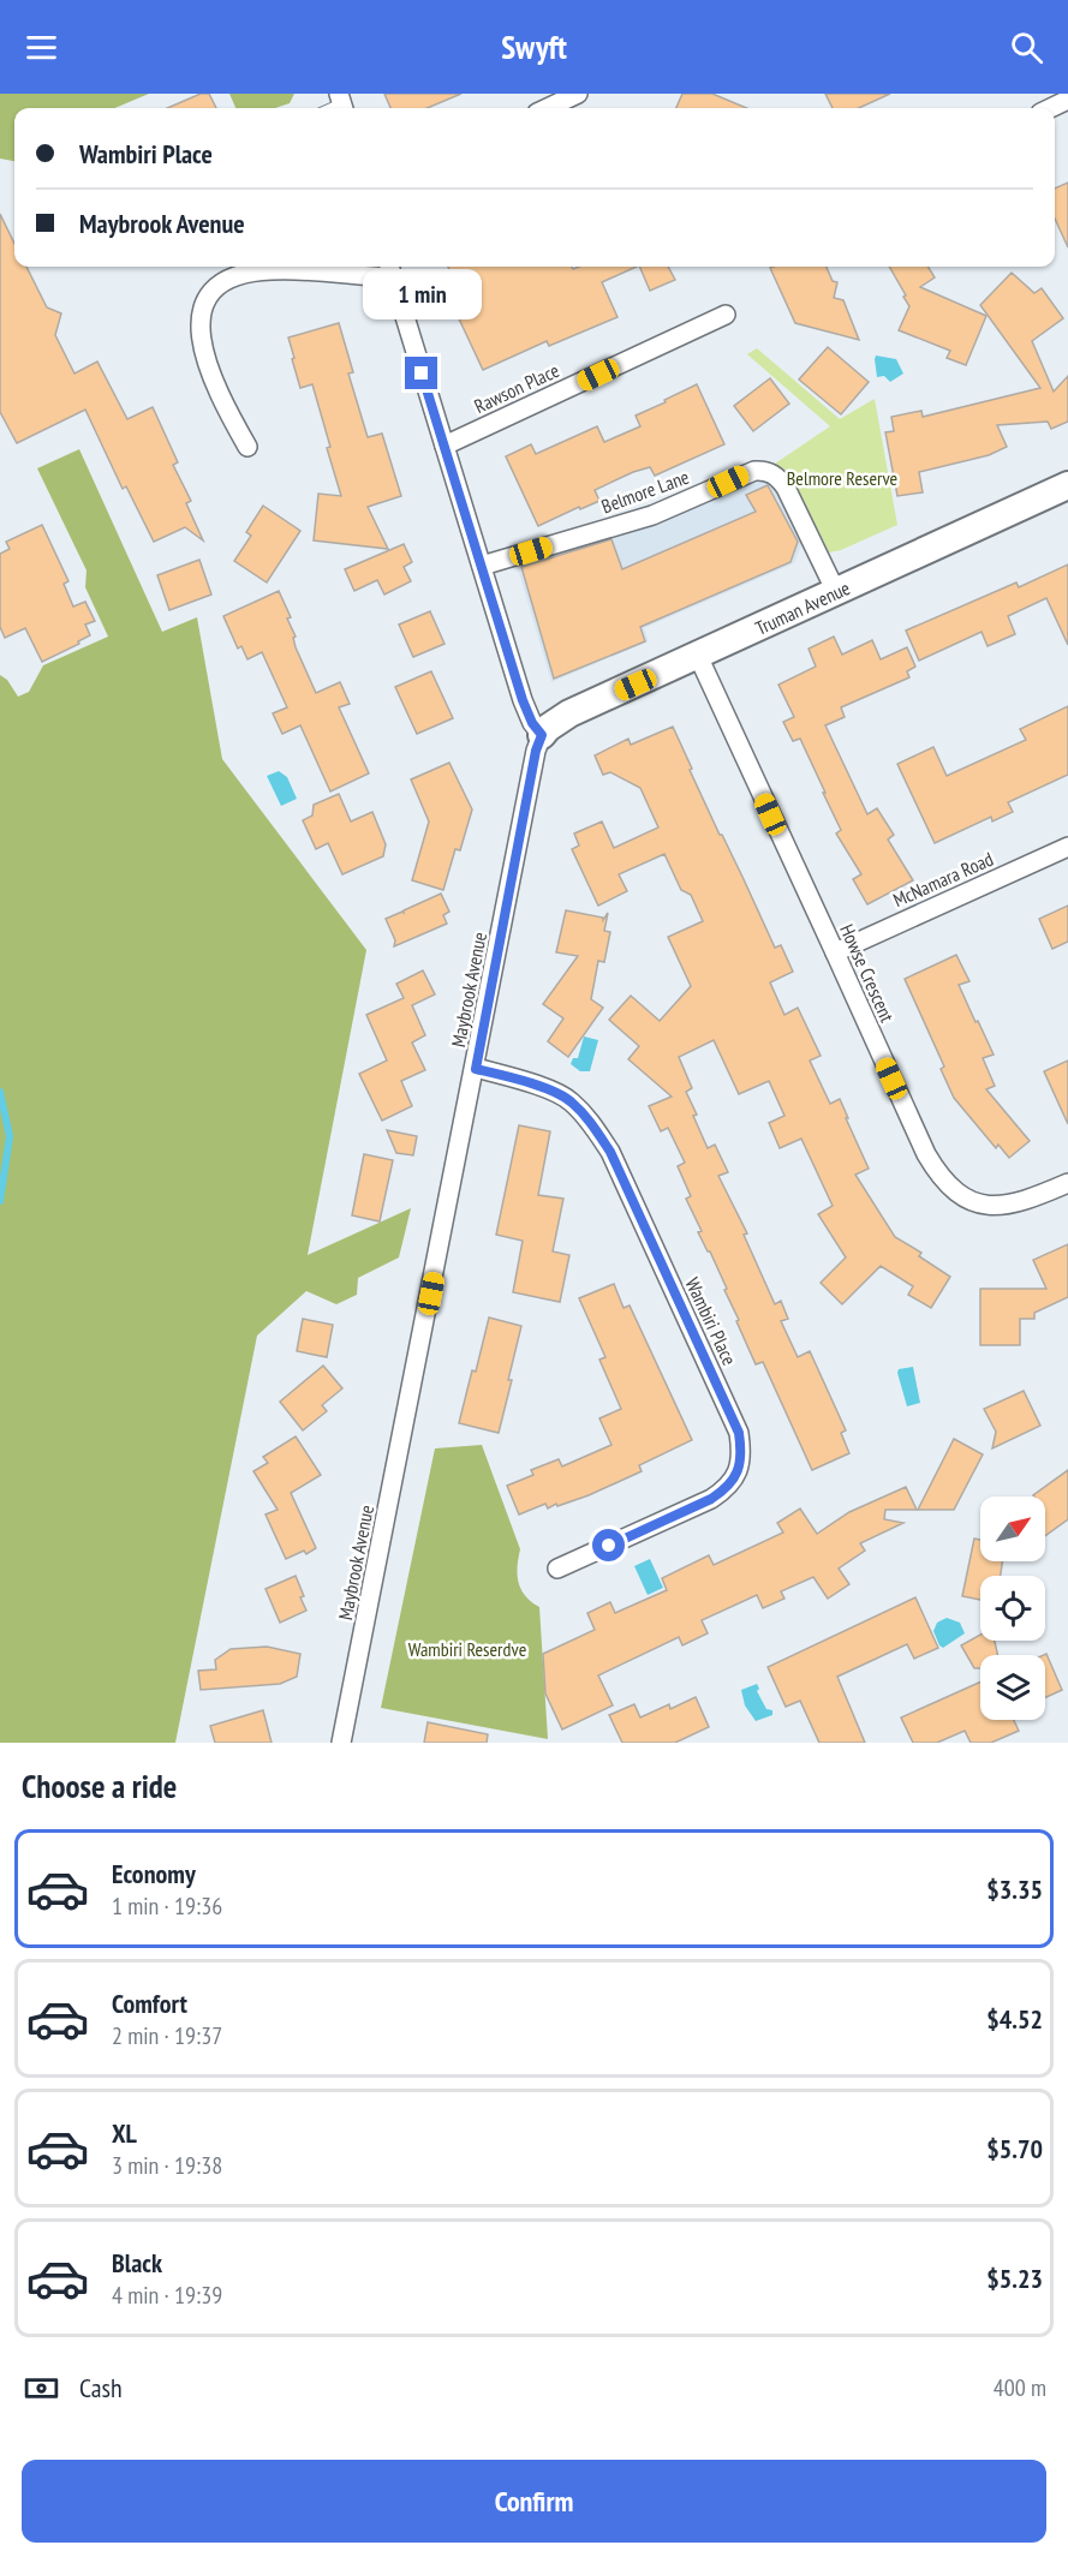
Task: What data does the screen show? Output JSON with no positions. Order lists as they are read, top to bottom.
{
  "streets": {
    "street": [
      "Rawson Place",
      "Belmore Lane",
      "Truman Avenue",
      "McNamara Road",
      "Howse Crescent",
      "Maybrook Avenue",
      "Wambiri Place"
    ]
  },
  "crossings": [
    ["Belmore Lane", "Truman Avenue"],
    ["Truman Avenue", "Howse Crescent"],
    ["Truman Avenue", "Maybrook Avenue"],
    ["McNamara Road", "Howse Crescent"],
    ["Maybrook Avenue", "Wambiri Place"]
  ],
  "parks": ["Belmore Reserve", "Wambiri Reserdve"],
  "north": "top right",
  "page": {
    "header": "Swyft",
    "banner": ["Wambiri Place", "Maybrook Avenue"],
    "bubble": "1 min",
    "heading": "Choose a ride",
    "list": [
      {
        "name": "Economy",
        "note": "1 min · 19:36",
        "value": "$3.35"
      },
      {
        "name": "Comfort",
        "note": "2 min · 19:37",
        "value": "$4.52"
      },
      {
        "name": "XL",
        "note": "3 min · 19:38",
        "value": "$5.70"
      },
      {
        "name": "Black",
        "note": "4 min · 19:39",
        "value": "$5.23"
      }
    ],
    "pay": ["Cash", "400 m"],
    "buttons": "Confirm"
  }
}
